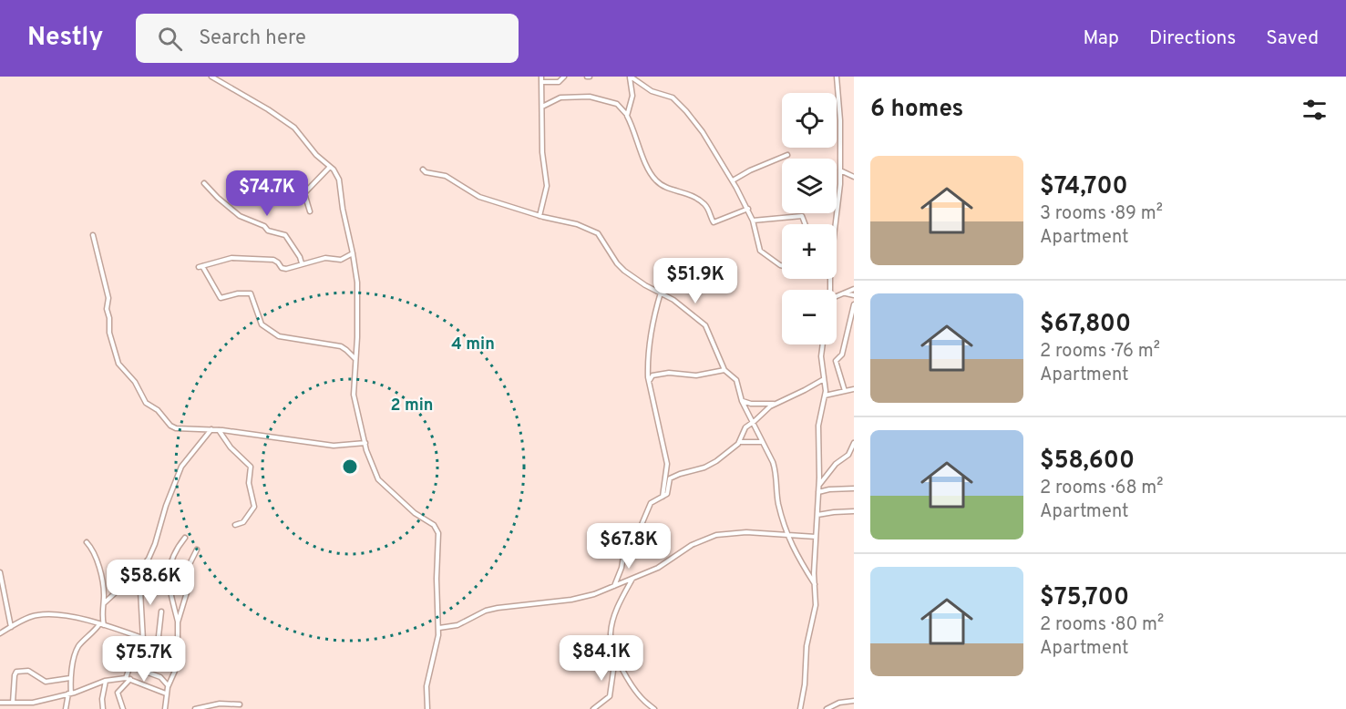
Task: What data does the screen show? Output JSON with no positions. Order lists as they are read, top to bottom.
{
  "page": {
    "header": "Nestly",
    "search": "Search here",
    "nav": ["Map", "Directions", "Saved"],
    "heading": "6 homes",
    "map_buttons": ["+", "−"],
    "list": [
      {
        "name": "$74,700",
        "note": "3 rooms · 89 m² · Apartment"
      },
      {
        "name": "$67,800",
        "note": "2 rooms · 76 m² · Apartment"
      },
      {
        "name": "$58,600",
        "note": "2 rooms · 68 m² · Apartment"
      },
      {
        "name": "$75,700",
        "note": "2 rooms · 80 m² · Apartment"
      }
    ],
    "price": [
      "$74.7K",
      "$51.9K",
      "$67.8K",
      "$58.6K",
      "$84.1K",
      "$75.7K"
    ]
  },
  "rings": ["4 min", "2 min"]
}
